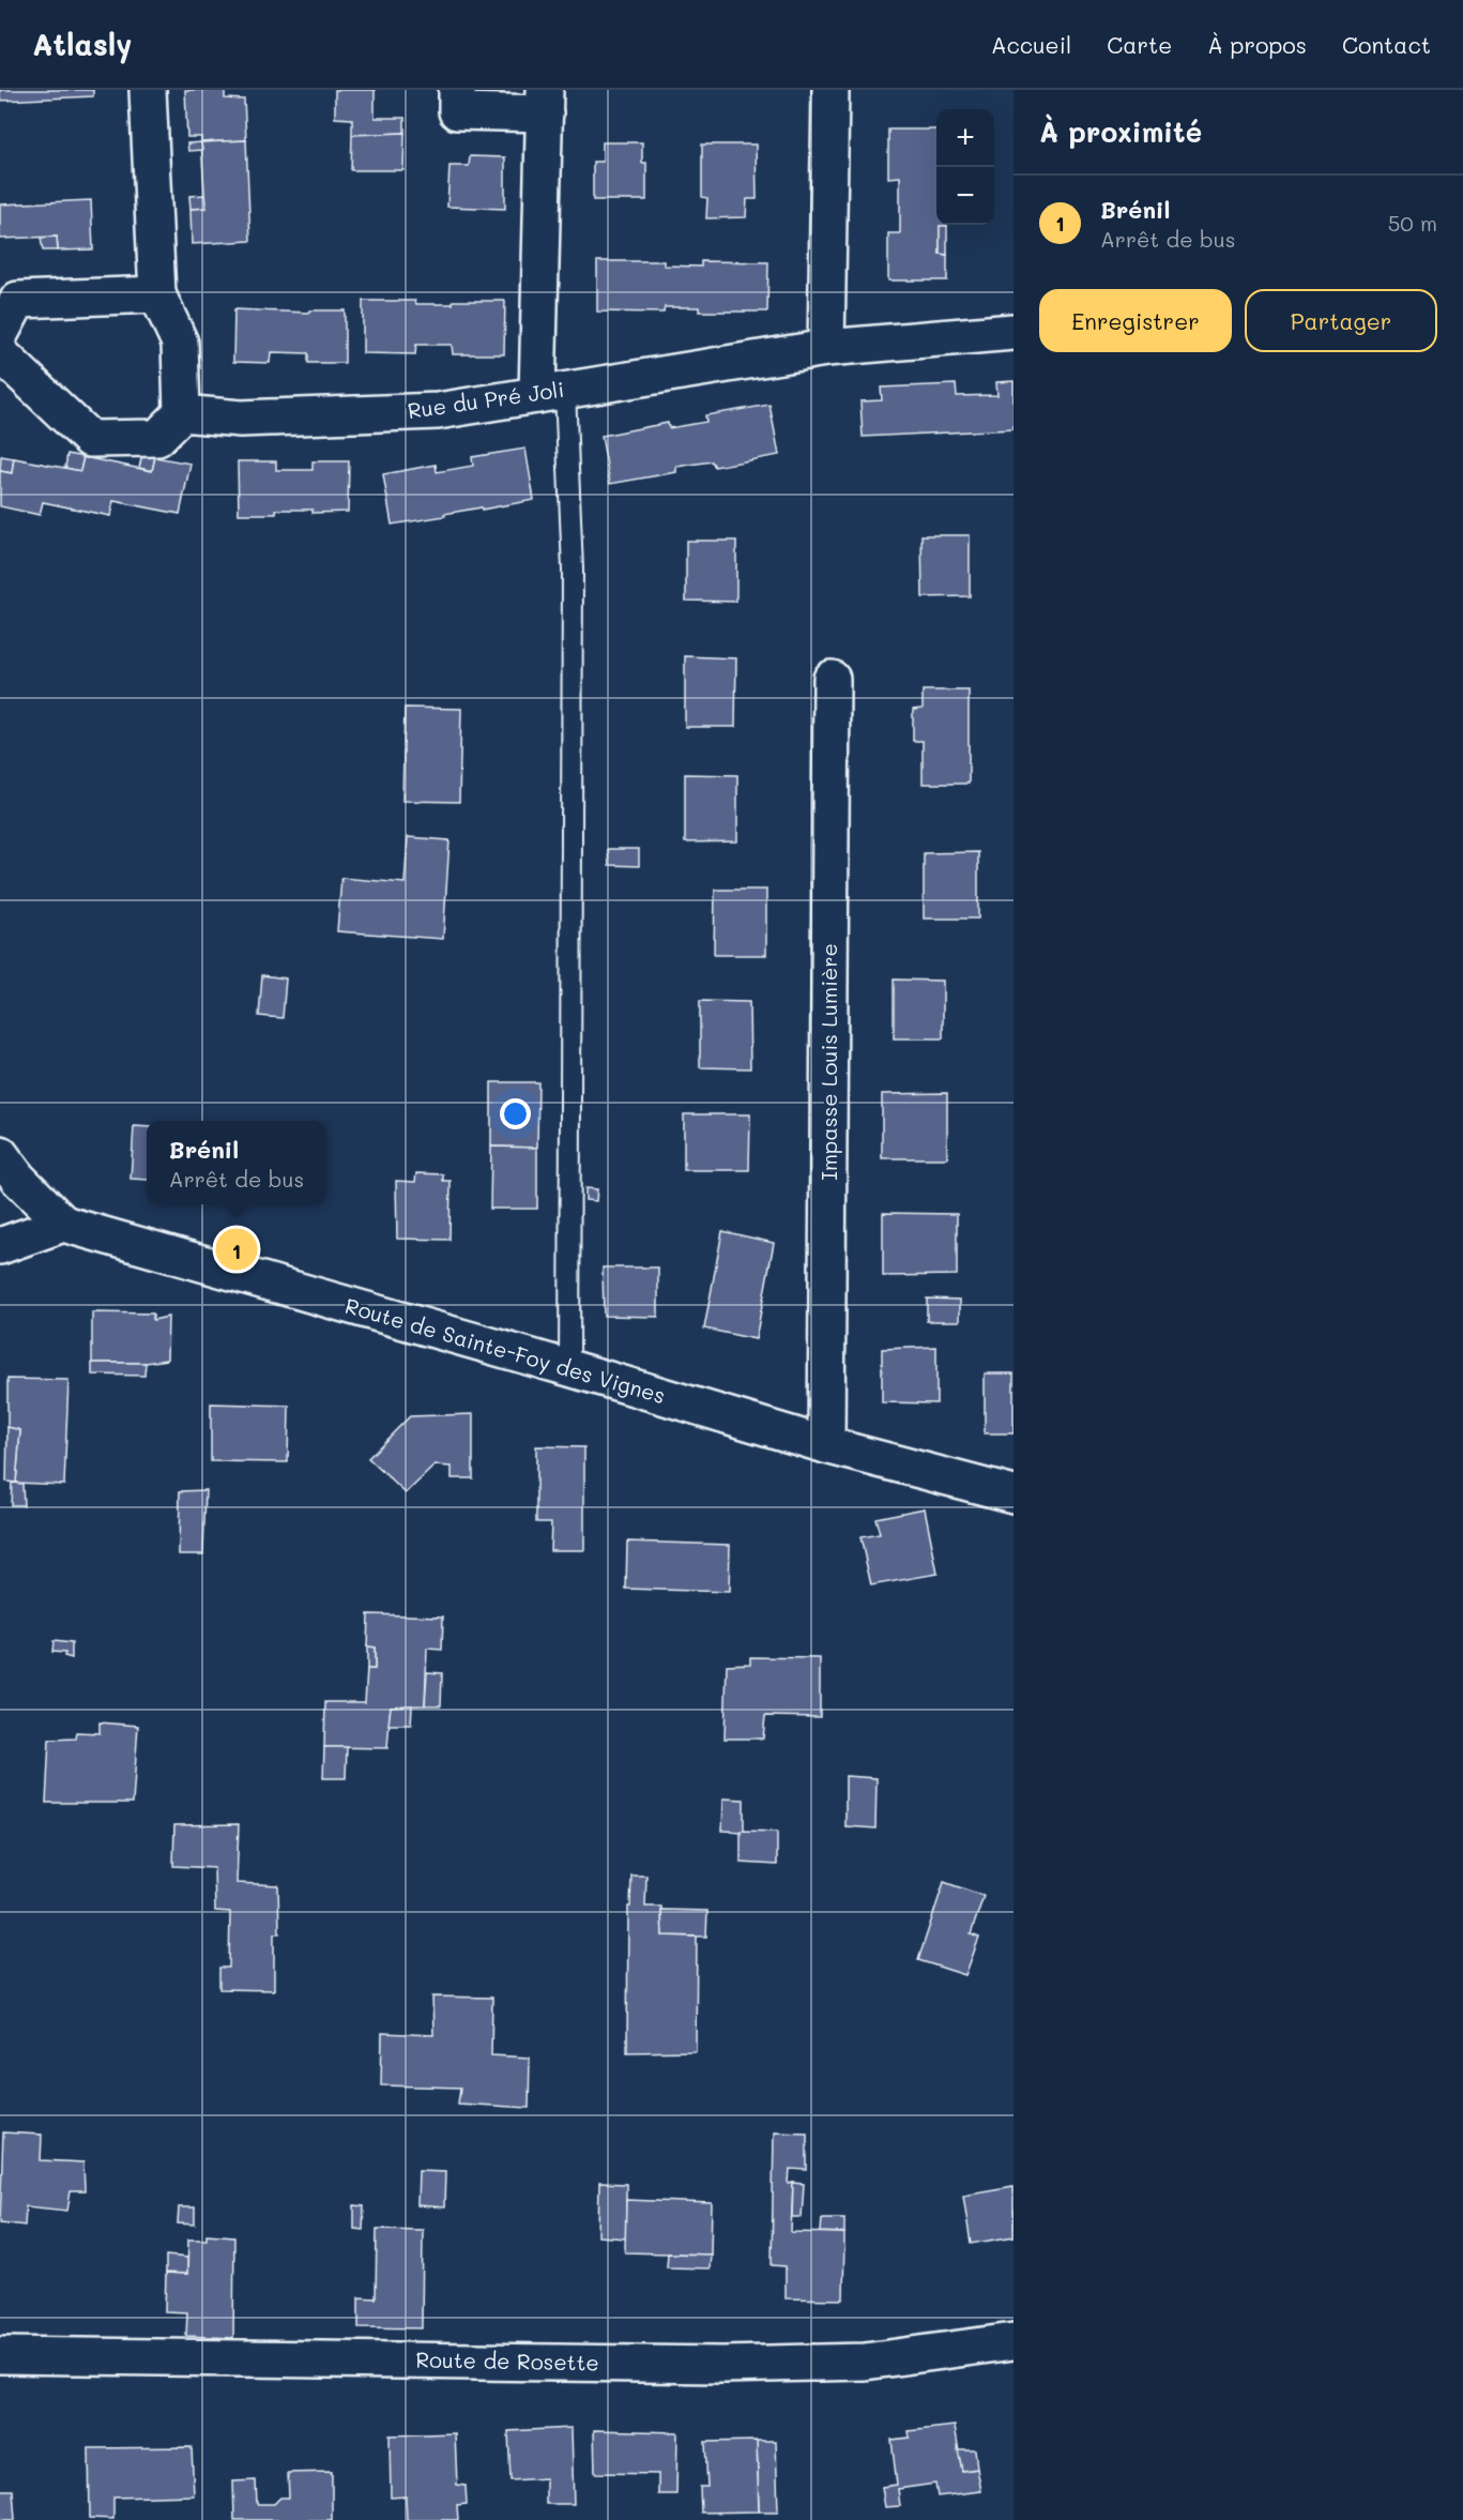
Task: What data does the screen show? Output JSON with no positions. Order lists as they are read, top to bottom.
{
  "streets": {
    "street": [
      "Rue du Pré Joli",
      "Impasse Louis Lumière",
      "Route de Sainte-Foy des Vignes",
      "Route de Rosette"
    ]
  },
  "crossings": [
    ["Impasse Louis Lumière", "Route de Sainte-Foy des Vignes"]
  ],
  "page": {
    "header": "Atlasly",
    "nav": [
      "Accueil",
      "Carte",
      "À propos",
      "Contact"
    ],
    "heading": "À proximité",
    "map_buttons": ["+", "−"],
    "list": [
      {
        "mark": "1",
        "name": "Brénil",
        "note": "Arrêt de bus",
        "value": "50 m"
      }
    ],
    "buttons": ["Enregistrer", "Partager"],
    "popup": ["Brénil", "Arrêt de bus"],
    "pins": "1"
  }
}
